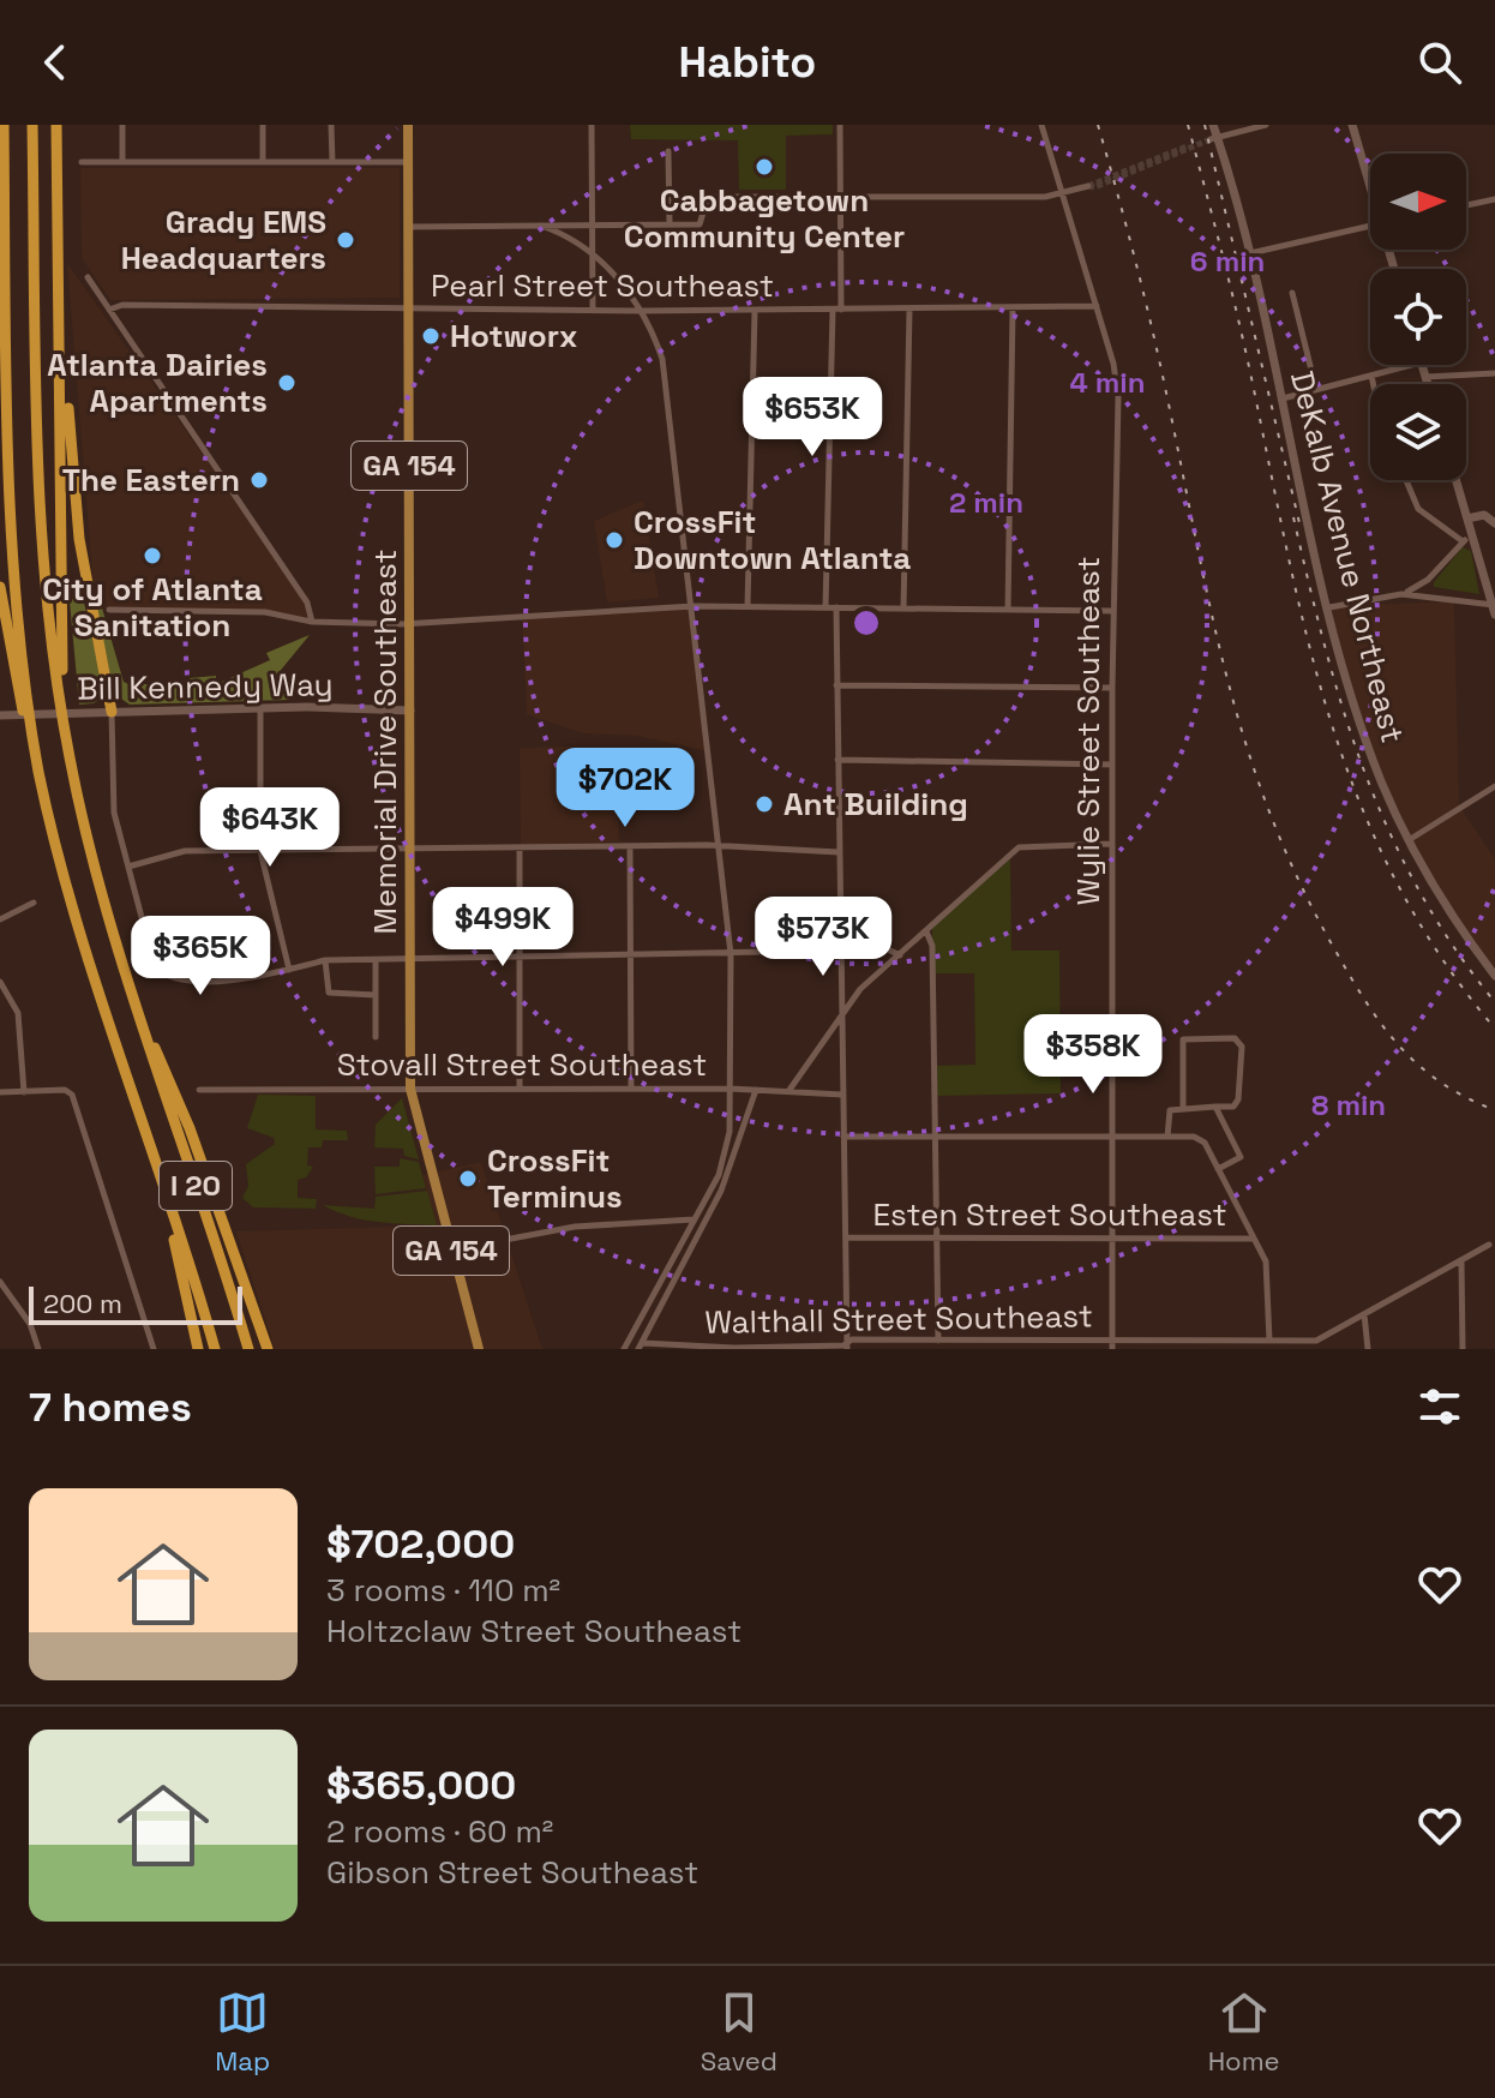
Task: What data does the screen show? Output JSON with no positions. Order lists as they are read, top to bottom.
{
  "streets": {
    "highway": ["I 20"],
    "main road": [
      "GA 154",
      "DeKalb Avenue Northeast",
      "Bill Kennedy Way",
      "Memorial Drive Southeast"
    ],
    "street": [
      "Pearl Street Southeast",
      "Wylie Street Southeast",
      "Stovall Street Southeast",
      "Esten Street Southeast",
      "Walthall Street Southeast"
    ]
  },
  "crossings": [
    ["Pearl Street Southeast", "Wylie Street Southeast"],
    ["Pearl Street Southeast", "Memorial Drive Southeast"],
    ["Bill Kennedy Way", "Memorial Drive Southeast"],
    ["Wylie Street Southeast", "Esten Street Southeast"],
    ["Wylie Street Southeast", "Walthall Street Southeast"],
    ["Memorial Drive Southeast", "Stovall Street Southeast"]
  ],
  "places": [
    "Cabbagetown Community Center",
    "Grady EMS Headquarters",
    "Hotworx",
    "Atlanta Dairies Apartments",
    "The Eastern",
    "CrossFit Downtown Atlanta",
    "City of Atlanta Sanitation",
    "Ant Building",
    "CrossFit Terminus"
  ],
  "scale_bar": "200 m",
  "north": "right",
  "page": {
    "header": "Habito",
    "price": [
      "$653K",
      "$702K",
      "$643K",
      "$499K",
      "$573K",
      "$365K",
      "$358K"
    ],
    "scale": "200 m",
    "heading": "7 homes",
    "list": [
      {
        "name": "$702,000",
        "note": "3 rooms · 110 m² · Holtzclaw Street Southeast"
      },
      {
        "name": "$365,000",
        "note": "2 rooms · 60 m² · Gibson Street Southeast"
      }
    ],
    "tabs": ["Map", "Saved", "Home"]
  },
  "rings": [
    "6 min",
    "4 min",
    "2 min",
    "8 min"
  ]
}
